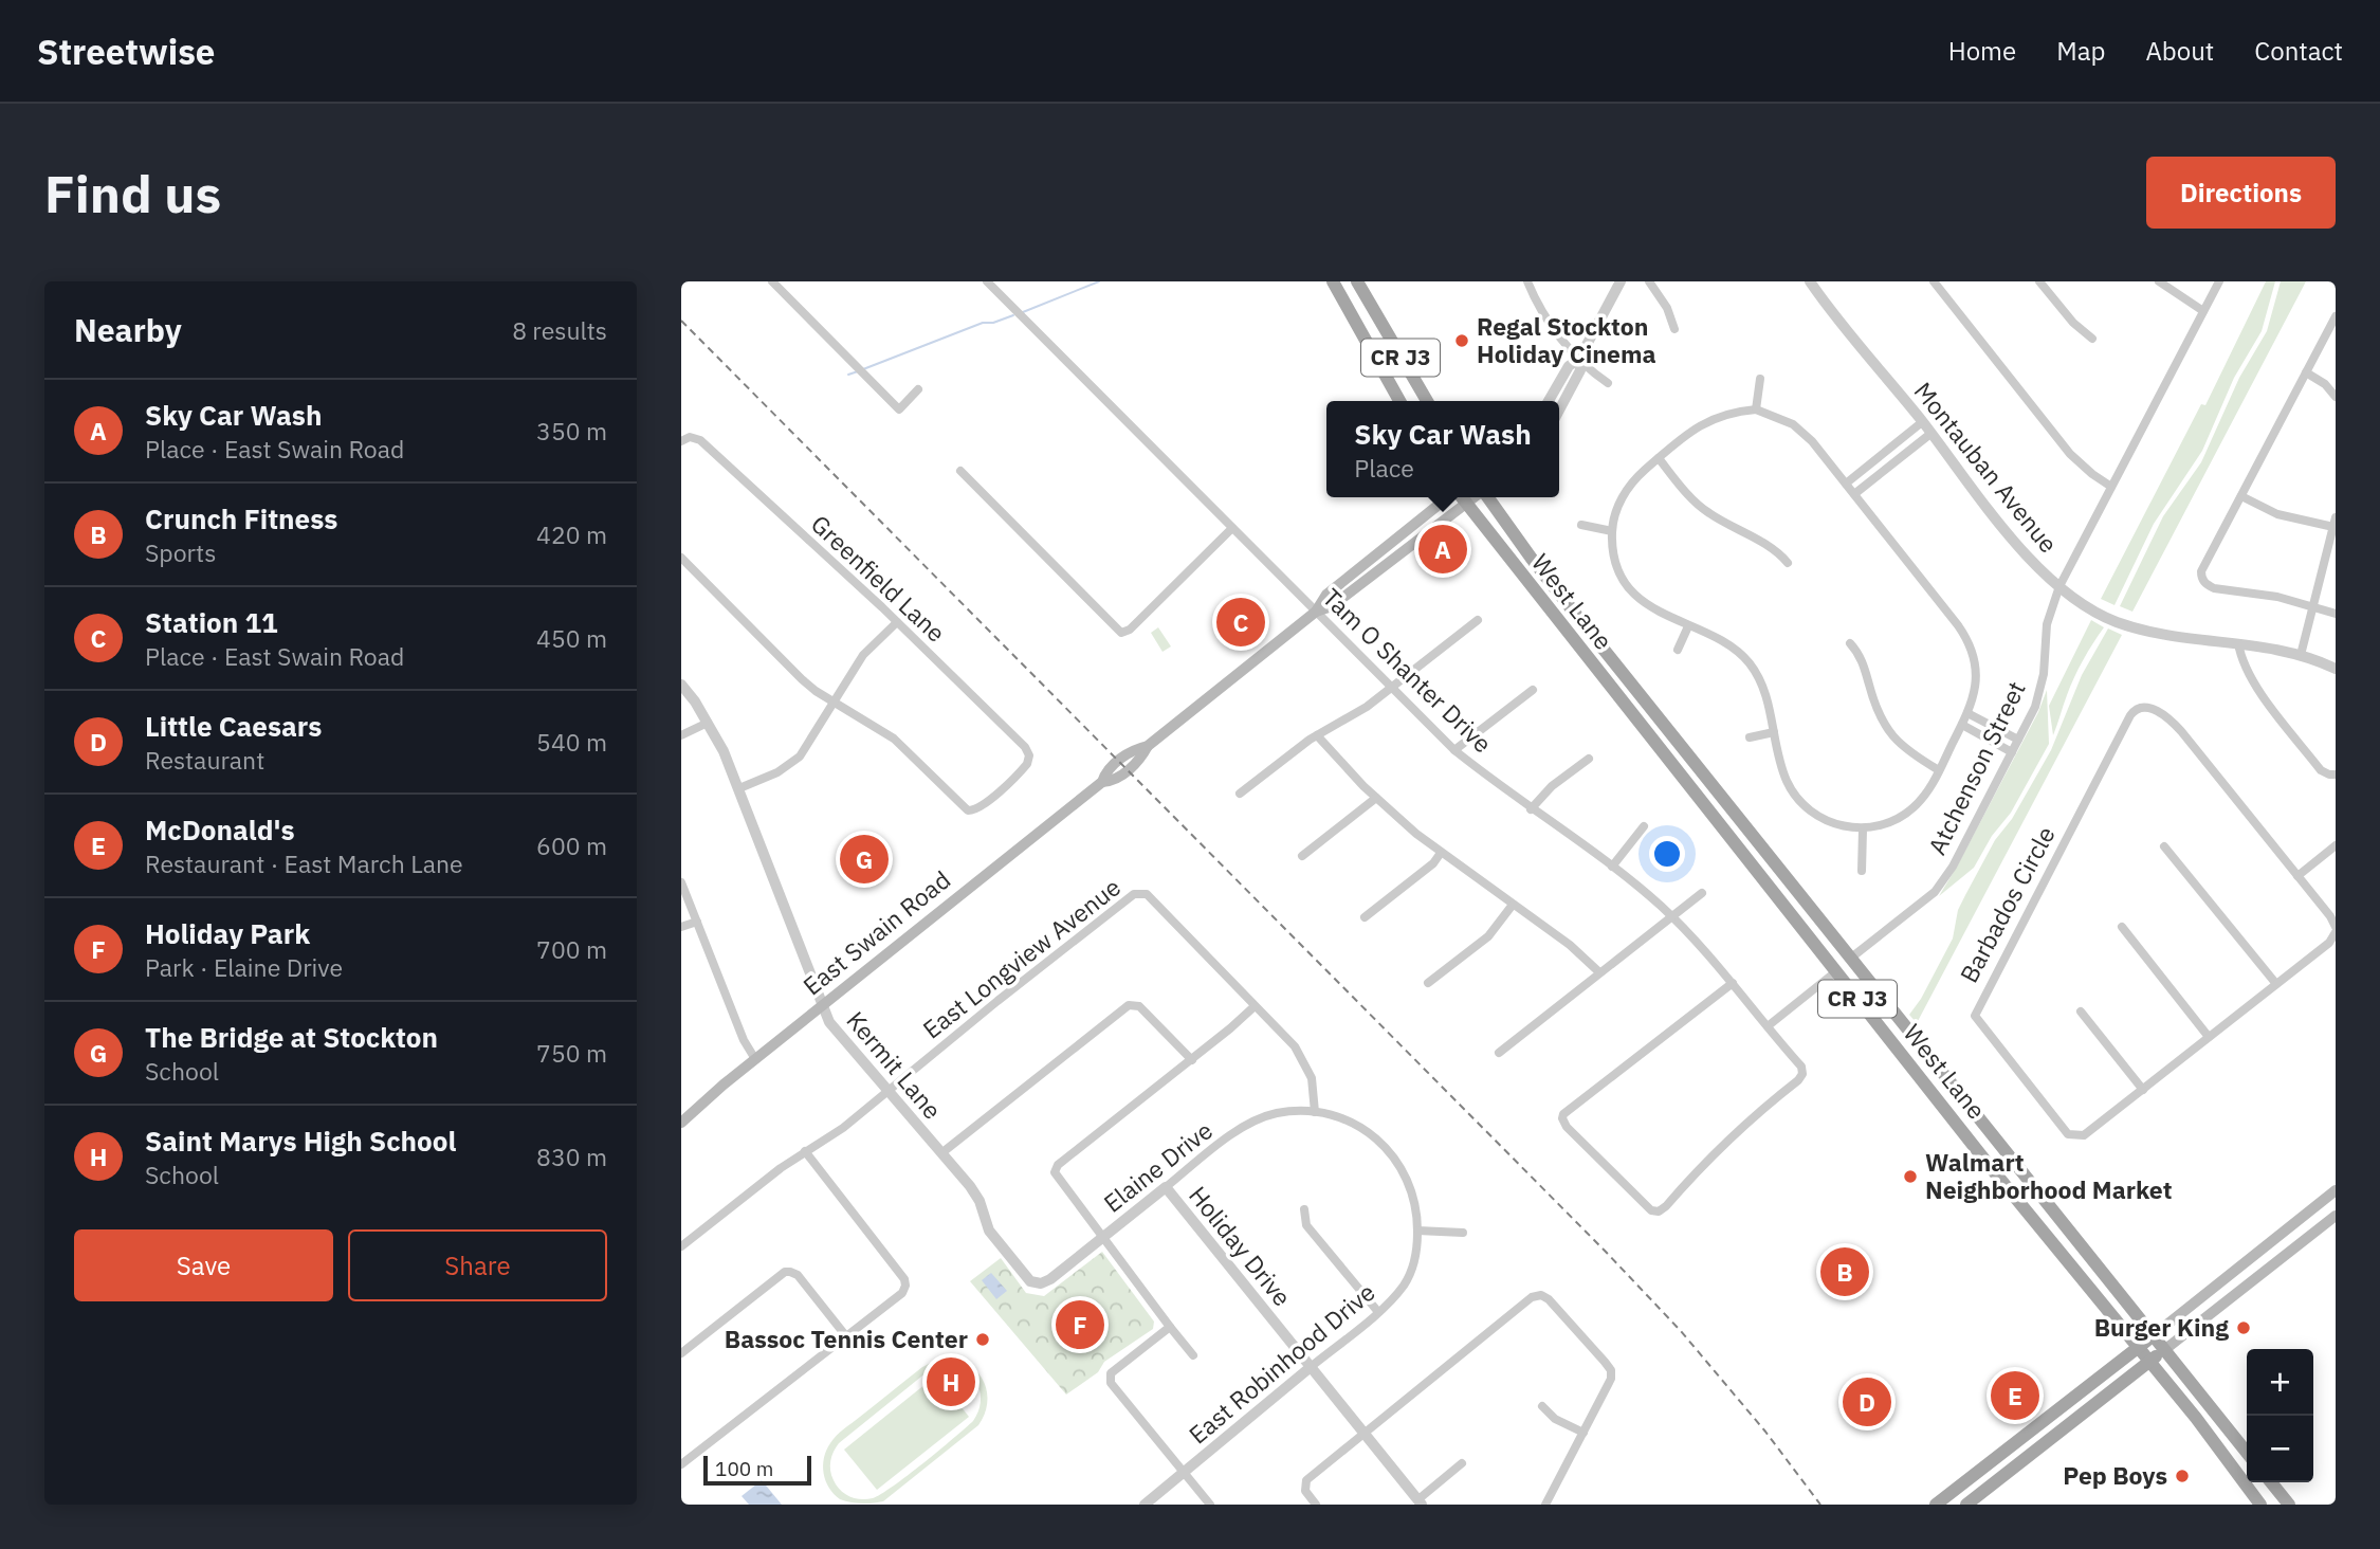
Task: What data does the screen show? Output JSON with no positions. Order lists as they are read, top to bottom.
{
  "streets": {
    "main road": ["CR J3", "West Lane", "East Swain Road"],
    "street": [
      "Montauban Avenue",
      "Greenfield Lane",
      "Tam O Shanter Drive",
      "Atchenson Street",
      "Barbados Circle",
      "East Longview Avenue",
      "Kermit Lane",
      "Elaine Drive",
      "Holiday Drive",
      "East Robinhood Drive"
    ]
  },
  "crossings": [
    ["Montauban Avenue", "Atchenson Street"],
    ["West Lane", "Atchenson Street"],
    ["West Lane", "East Swain Road"],
    ["Tam O Shanter Drive", "East Swain Road"],
    ["East Swain Road", "Kermit Lane"],
    ["East Longview Avenue", "Kermit Lane"],
    ["Kermit Lane", "Elaine Drive"],
    ["Elaine Drive", "Holiday Drive"],
    ["Elaine Drive", "East Robinhood Drive"],
    ["Holiday Drive", "East Robinhood Drive"]
  ],
  "places": [
    "Regal Stockton Holiday Cinema",
    "Walmart Neighborhood Market",
    "Burger King",
    "Bassoc Tennis Center",
    "Pep Boys"
  ],
  "scale_bar": "100 m",
  "page": {
    "header": "Streetwise",
    "nav": [
      "Home",
      "Map",
      "About",
      "Contact"
    ],
    "buttons": [
      "Directions",
      ["Save", "Share"]
    ],
    "title": "Find us",
    "heading": ["Nearby", "8 results"],
    "list": [
      {
        "mark": "A",
        "name": "Sky Car Wash",
        "note": "Place · East Swain Road",
        "value": "350 m"
      },
      {
        "mark": "B",
        "name": "Crunch Fitness",
        "note": "Sports",
        "value": "420 m"
      },
      {
        "mark": "C",
        "name": "Station 11",
        "note": "Place · East Swain Road",
        "value": "450 m"
      },
      {
        "mark": "D",
        "name": "Little Caesars",
        "note": "Restaurant",
        "value": "540 m"
      },
      {
        "mark": "E",
        "name": "McDonald's",
        "note": "Restaurant · East March Lane",
        "value": "600 m"
      },
      {
        "mark": "F",
        "name": "Holiday Park",
        "note": "Park · Elaine Drive",
        "value": "700 m"
      },
      {
        "mark": "G",
        "name": "The Bridge at Stockton",
        "note": "School",
        "value": "750 m"
      },
      {
        "mark": "H",
        "name": "Saint Marys High School",
        "note": "School",
        "value": "830 m"
      }
    ],
    "popup": ["Sky Car Wash", "Place"],
    "pins": [
      "A",
      "C",
      "G",
      "B",
      "F",
      "H",
      "E",
      "D"
    ],
    "map_buttons": ["+", "−"],
    "scale": "100 m"
  }
}
